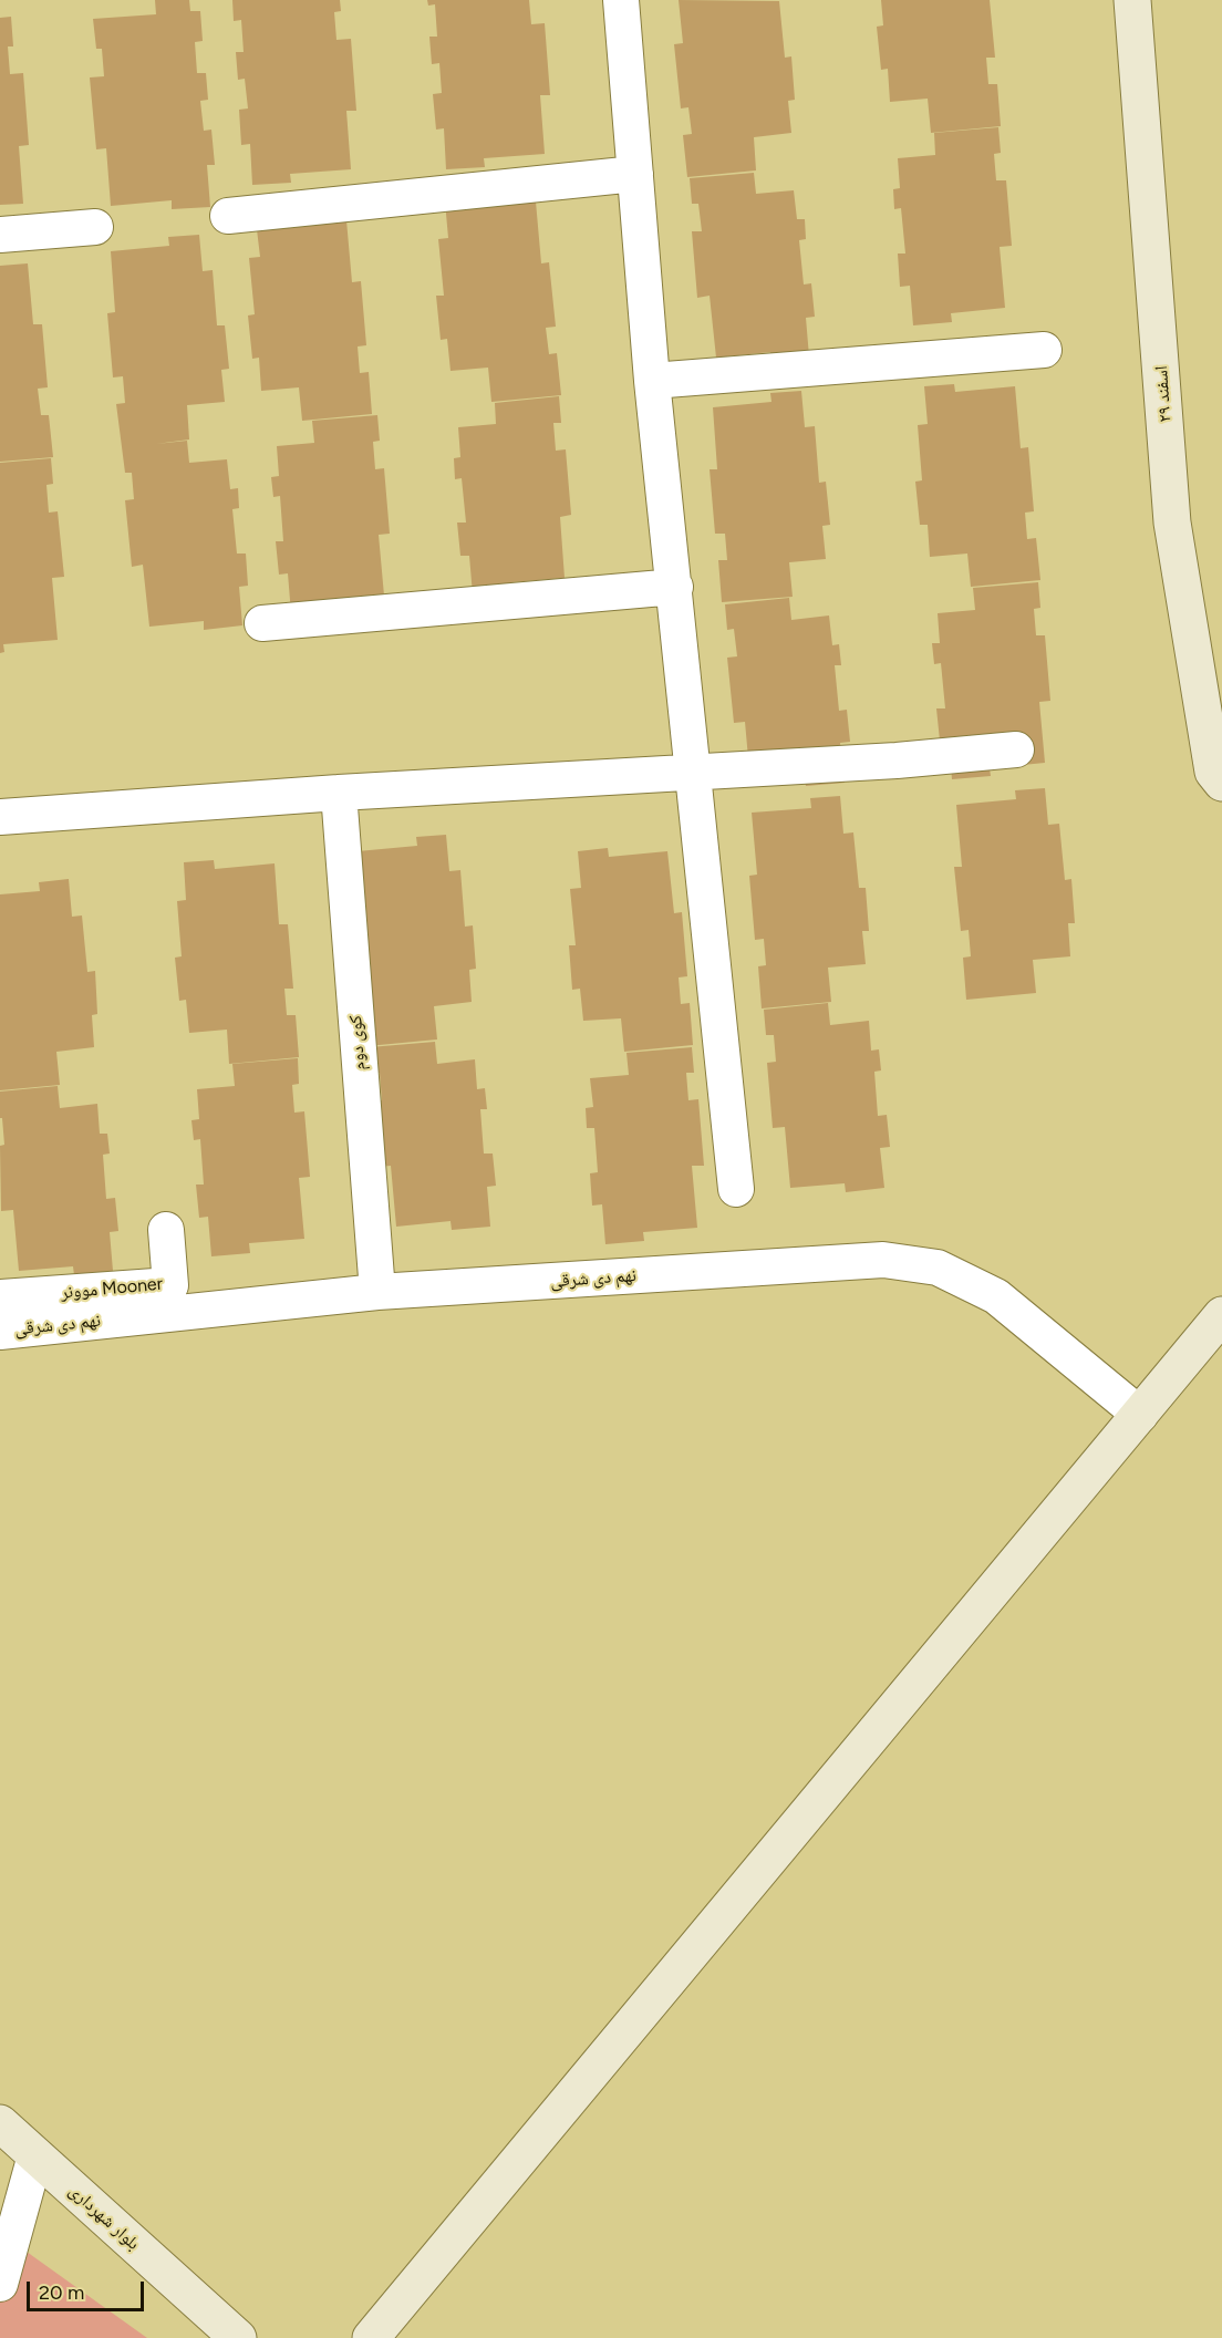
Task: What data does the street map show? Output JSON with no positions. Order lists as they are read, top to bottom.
{
  "streets": {
    "street": [
      "۲۹ اسفند",
      "کوی دوم",
      "نهم دی شرقی",
      "موونر Mooner",
      "بلوار شهرداری"
    ]
  },
  "crossings": [
    ["کوی دوم", "نهم دی شرقی"]
  ],
  "scale_bar": "20 m"
}
